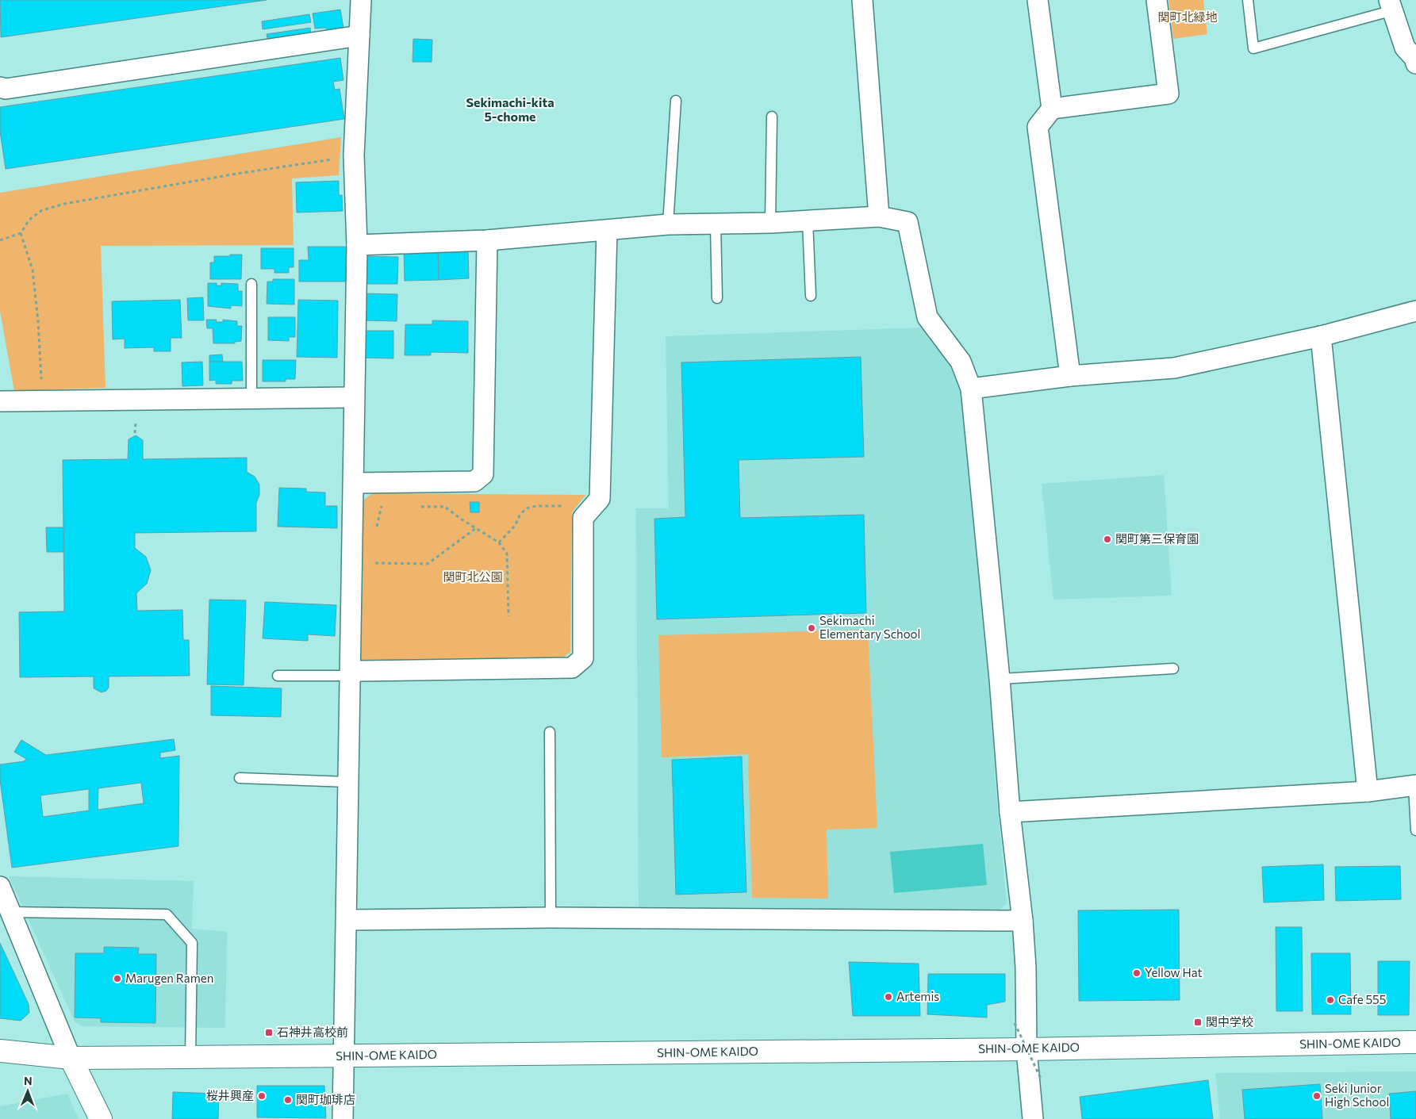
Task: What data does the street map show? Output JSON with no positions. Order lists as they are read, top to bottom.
{
  "streets": {
    "main road": ["SHIN-OME KAIDO"]
  },
  "districts": ["Sekimachi-kita 5-chome"],
  "parks": ["関町北緑地", "関町北公園"],
  "places": {
    "other": [
      "関町第三保育園",
      "Sekimachi Elementary School",
      "Yellow Hat",
      "Marugen Ramen",
      "Artemis",
      "Cafe 555",
      "桜井興産",
      "Seki Junior High School",
      "関町珈琲店"
    ],
    "transit": ["関中学校", "石神井高校前"]
  },
  "north": "top"
}
